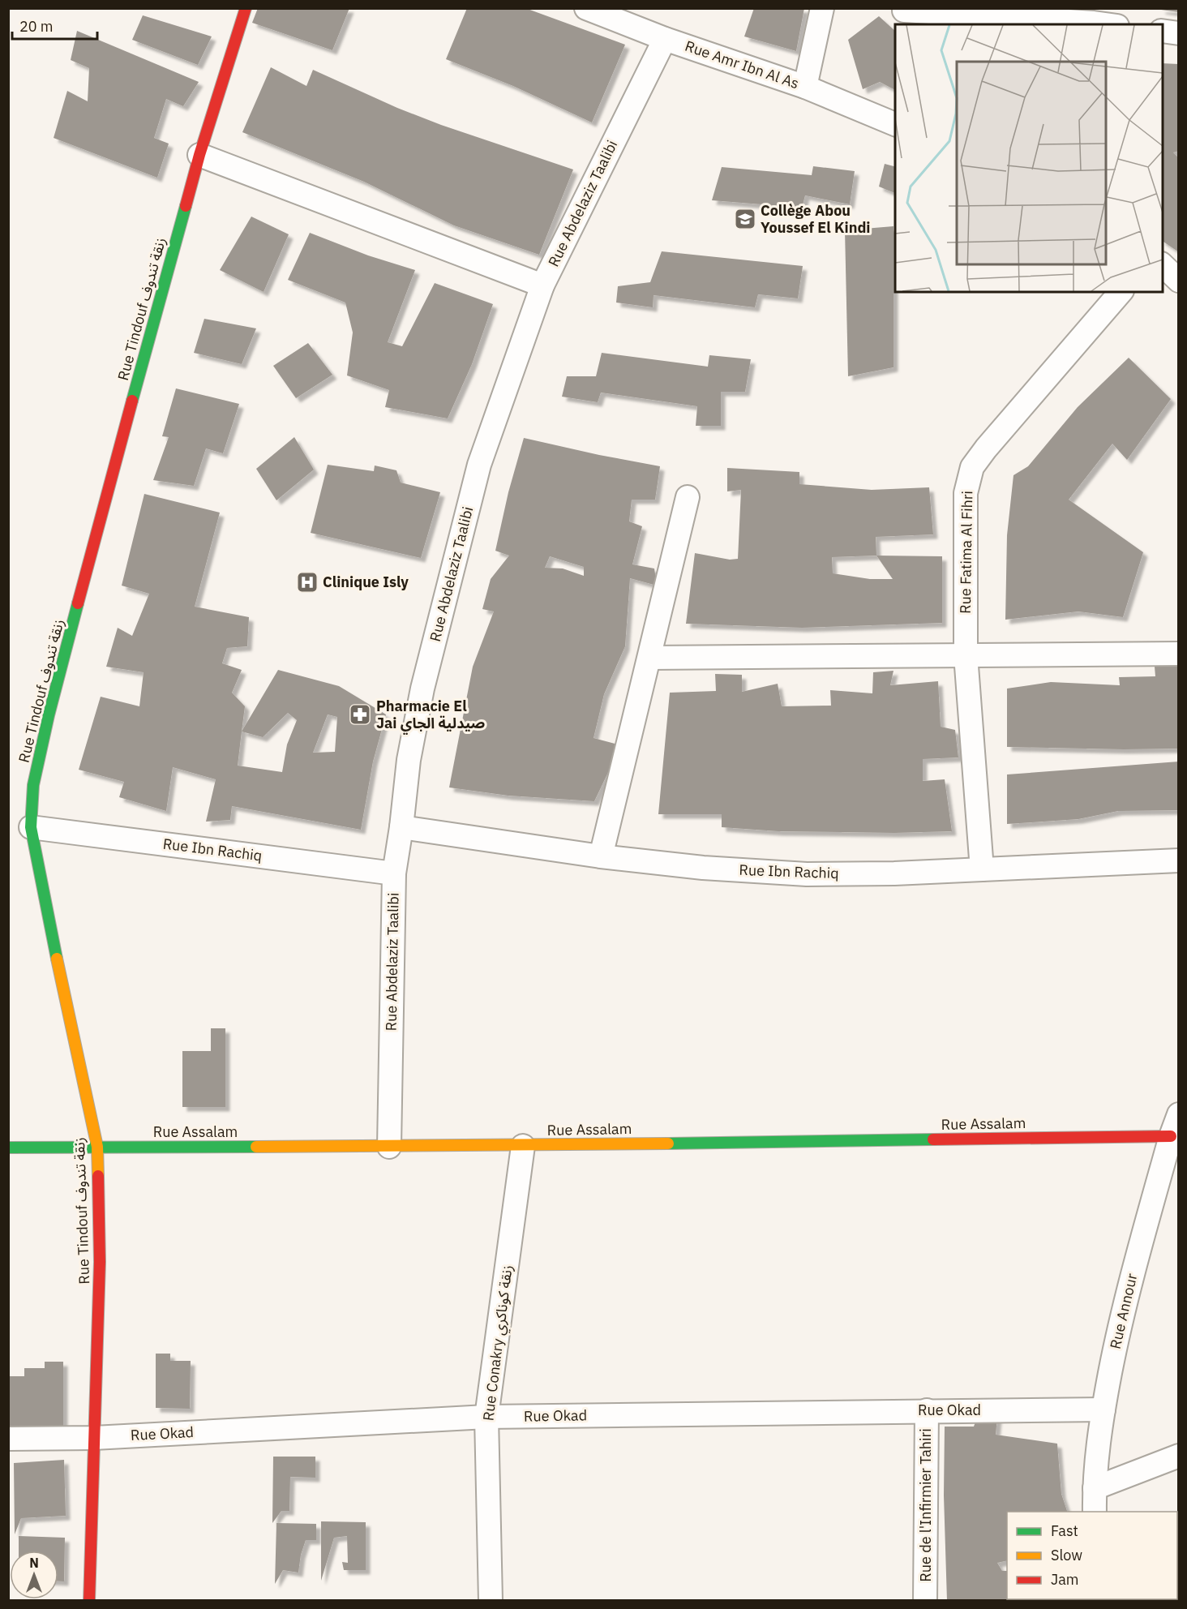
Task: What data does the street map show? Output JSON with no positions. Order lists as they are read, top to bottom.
{
  "streets": {
    "street": [
      "Rue Amr Ibn Al As",
      "Rue Abdelaziz Taalibi",
      "Rue Tindouf زنقة تندوف",
      "Rue Fatima Al Fihri",
      "Rue Ibn Rachiq",
      "Rue Assalam",
      "Rue Annour",
      "Rue Conakry زنقة كوناكري",
      "Rue Okad",
      "Rue de l'Infirmier Tahiri"
    ]
  },
  "crossings": [
    ["Rue Amr Ibn Al As", "Rue Abdelaziz Taalibi"],
    ["Rue Abdelaziz Taalibi", "Rue Ibn Rachiq"],
    ["Rue Abdelaziz Taalibi", "Rue Assalam"],
    ["Rue Tindouf زنقة تندوف", "Rue Ibn Rachiq"],
    ["Rue Tindouf زنقة تندوف", "Rue Assalam"],
    ["Rue Tindouf زنقة تندوف", "Rue Okad"],
    ["Rue Fatima Al Fihri", "Rue Ibn Rachiq"],
    ["Rue Assalam", "Rue Annour"],
    ["Rue Assalam", "Rue Conakry زنقة كوناكري"],
    ["Rue Annour", "Rue Okad"],
    ["Rue Conakry زنقة كوناكري", "Rue Okad"],
    ["Rue Okad", "Rue de l'Infirmier Tahiri"]
  ],
  "places": {
    "school or university": ["Collège Abou Youssef El Kindi"],
    "hospital": ["Clinique Isly"],
    "pharmacy": ["Pharmacie El Jai صيدلية الجاي"]
  },
  "legend": ["Fast", "Slow", "Jam"],
  "scale_bar": "20 m",
  "north": "top"
}
